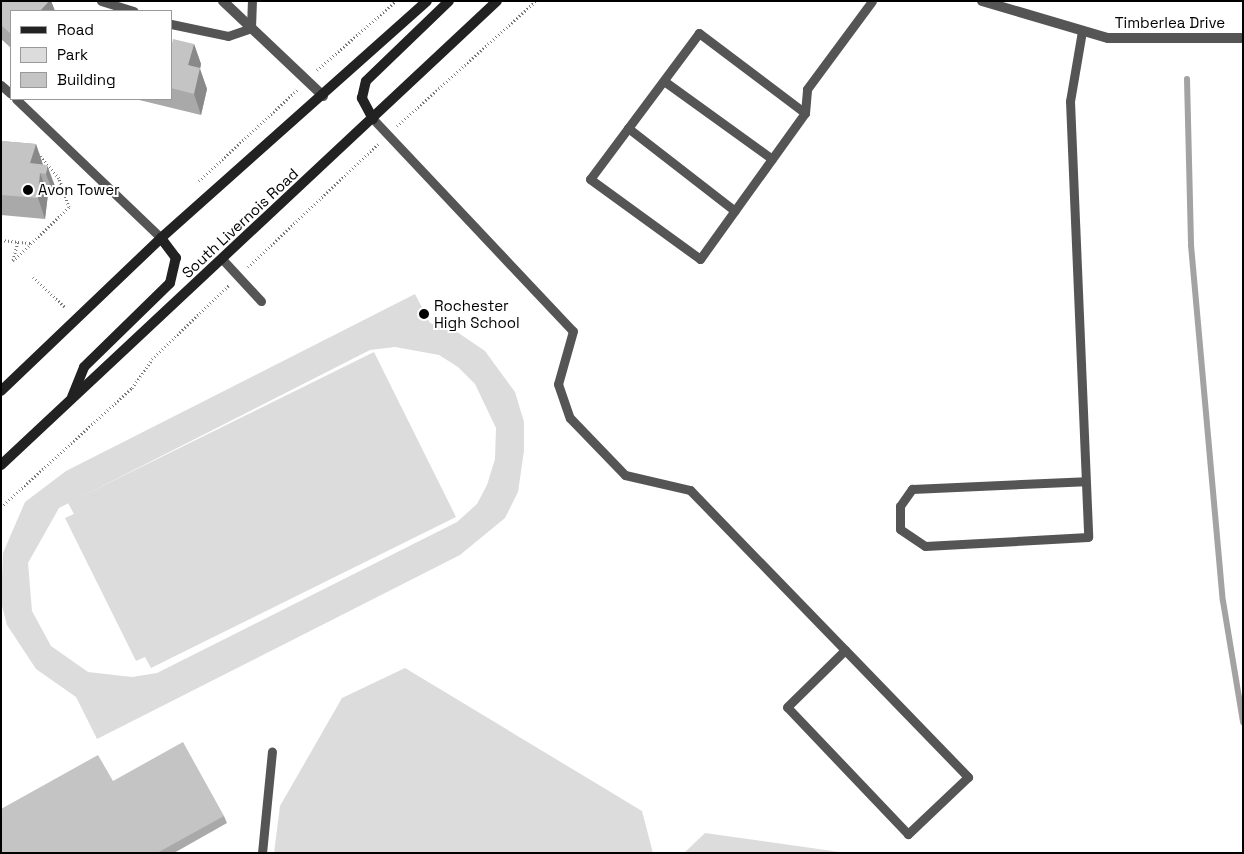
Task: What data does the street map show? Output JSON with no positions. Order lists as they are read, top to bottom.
{
  "streets": {
    "main road": ["South Livernois Road"],
    "street": ["Timberlea Drive"]
  },
  "places": ["Avon Tower", "Rochester High School"],
  "legend": ["Road", "Park", "Building"]
}
